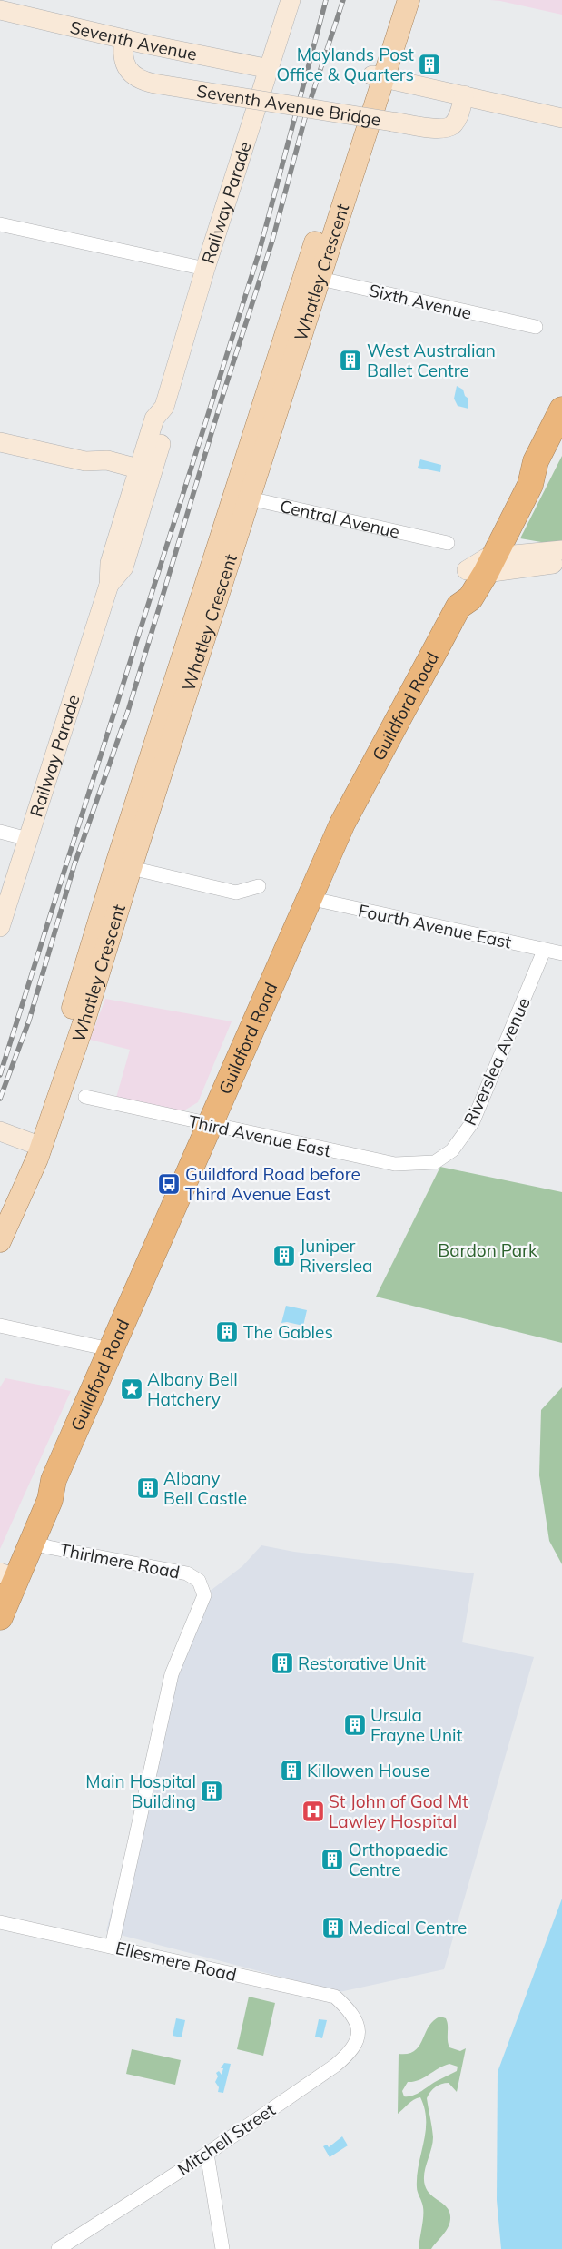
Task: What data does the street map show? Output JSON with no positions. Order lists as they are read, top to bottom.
{
  "streets": {
    "highway": ["Guildford Road"],
    "main road": [
      "Seventh Avenue",
      "Seventh Avenue Bridge",
      "Railway Parade",
      "Whatley Crescent"
    ],
    "street": [
      "Sixth Avenue",
      "Central Avenue",
      "Fourth Avenue East",
      "Riverslea Avenue",
      "Third Avenue East",
      "Thirlmere Road",
      "Ellesmere Road",
      "Mitchell Street"
    ]
  },
  "crossings": [
    ["Seventh Avenue", "Seventh Avenue Bridge"],
    ["Seventh Avenue", "Railway Parade"],
    ["Whatley Crescent", "Sixth Avenue"],
    ["Whatley Crescent", "Central Avenue"],
    ["Guildford Road", "Fourth Avenue East"],
    ["Guildford Road", "Third Avenue East"],
    ["Guildford Road", "Thirlmere Road"],
    ["Fourth Avenue East", "Riverslea Avenue"],
    ["Riverslea Avenue", "Third Avenue East"],
    ["Thirlmere Road", "Ellesmere Road"],
    ["Ellesmere Road", "Mitchell Street"]
  ],
  "parks": ["Bardon Park"],
  "places": {
    "building": [
      "Maylands Post Office & Quarters",
      "West Australian Ballet Centre",
      "Juniper Riverslea",
      "The Gables",
      "Albany Bell Castle",
      "Restorative Unit",
      "Ursula Frayne Unit",
      "Killowen House",
      "Main Hospital Building",
      "Orthopaedic Centre",
      "Medical Centre"
    ],
    "bus stop": ["Guildford Road before Third Avenue East"],
    "place": ["Albany Bell Hatchery"],
    "hospital": ["St John of God Mt Lawley Hospital"]
  }
}
